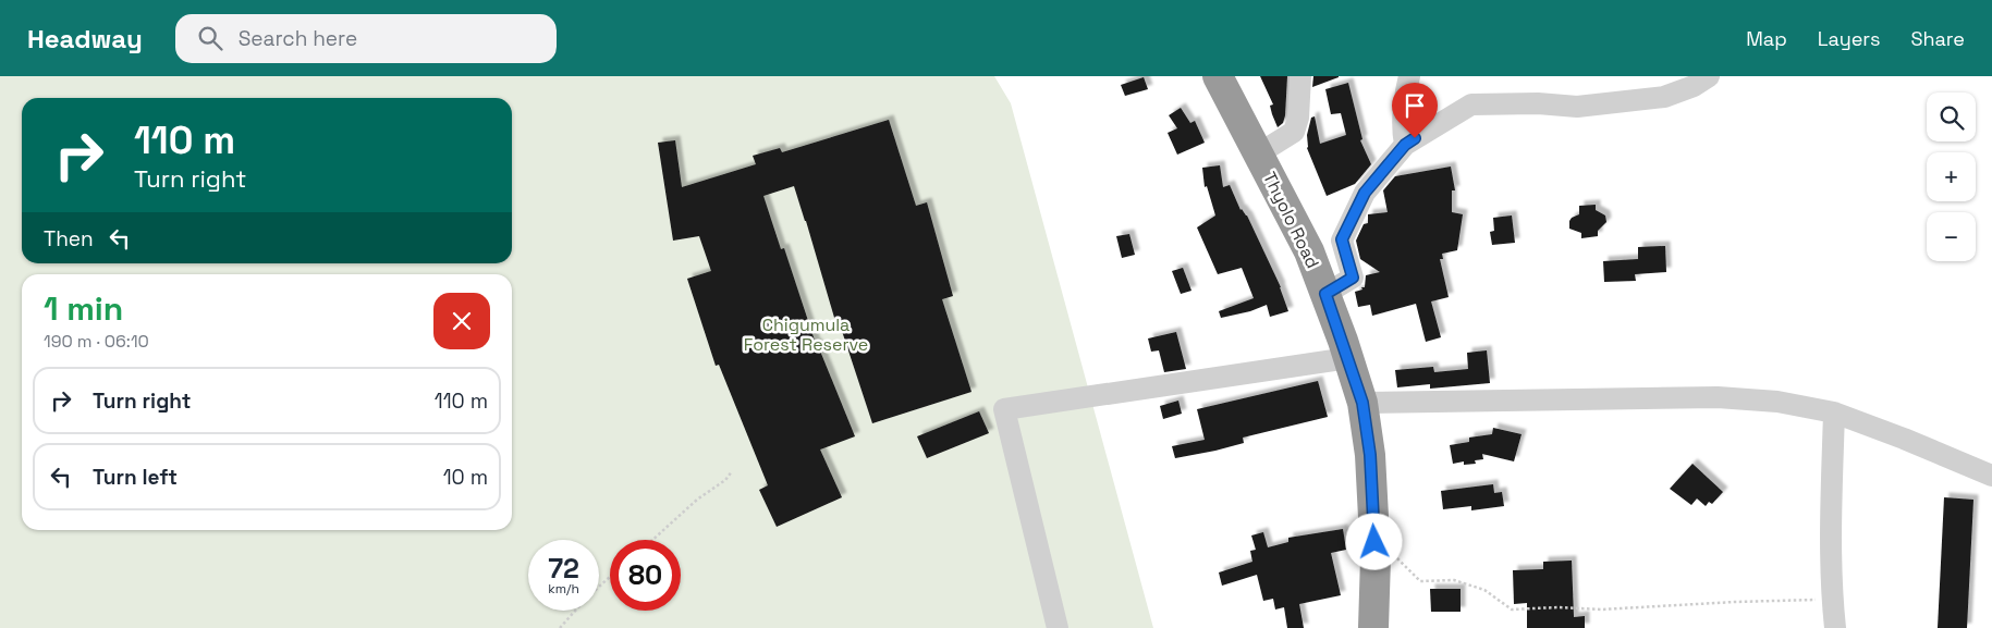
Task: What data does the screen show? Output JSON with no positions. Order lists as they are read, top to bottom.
{
  "streets": {
    "highway": ["Thyolo Road"]
  },
  "parks": ["Chigumula Forest Reserve"],
  "page": {
    "header": "Headway",
    "search": "Search here",
    "nav": ["Map", "Layers", "Share"],
    "map_buttons": ["+", "−"],
    "turn": ["110 m", "Turn right"],
    "then": "Then",
    "heading": ["1 min", "190 m · 06:10"],
    "list": [
      {
        "name": "Turn right",
        "value": "110 m"
      },
      {
        "name": "Turn left",
        "value": "10 m"
      }
    ],
    "speed": "72 km/h",
    "limit": "80"
  }
}
